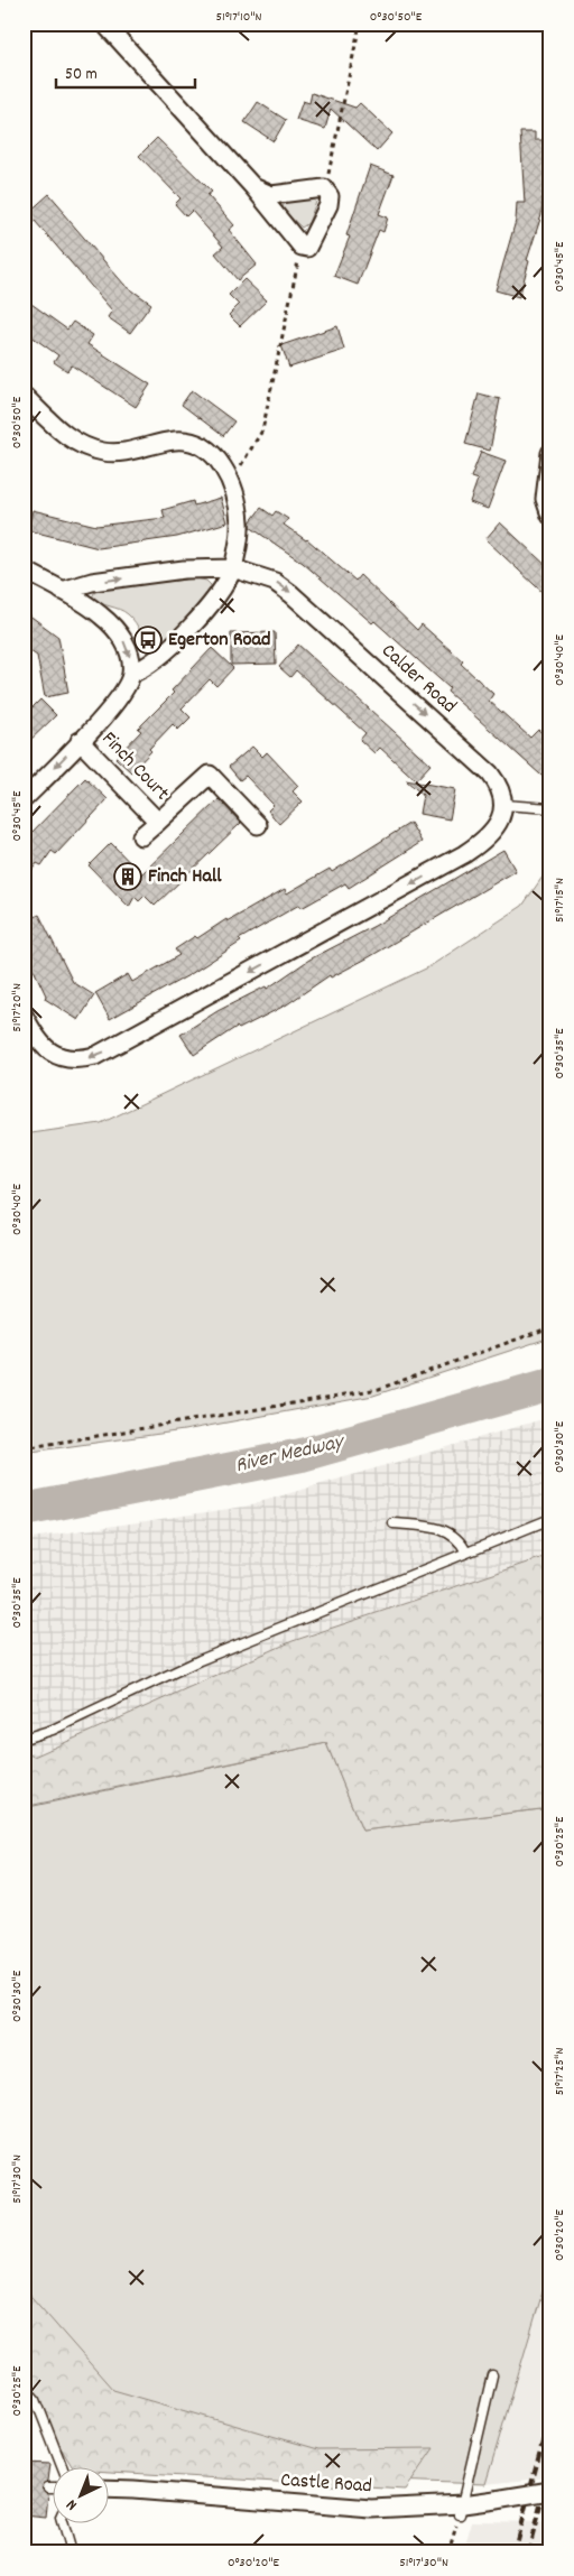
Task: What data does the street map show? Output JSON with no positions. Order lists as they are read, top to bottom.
{
  "streets": {
    "street": ["Calder Road", "Finch Court", "Castle Road"]
  },
  "water": ["River Medway"],
  "places": {
    "bus stop": ["Egerton Road"],
    "building": ["Finch Hall"]
  },
  "scale_bar": "50 m",
  "north": "bottom left",
  "coordinates": [
    "51°17'10\"N",
    "0°30'50\"E",
    "0°30'45\"E",
    "0°30'40\"E",
    "51°17'15\"N",
    "51°17'20\"N",
    "0°30'35\"E",
    "0°30'30\"E",
    "0°30'25\"E",
    "51°17'25\"N",
    "51°17'30\"N",
    "0°30'20\"E"
  ]
}
